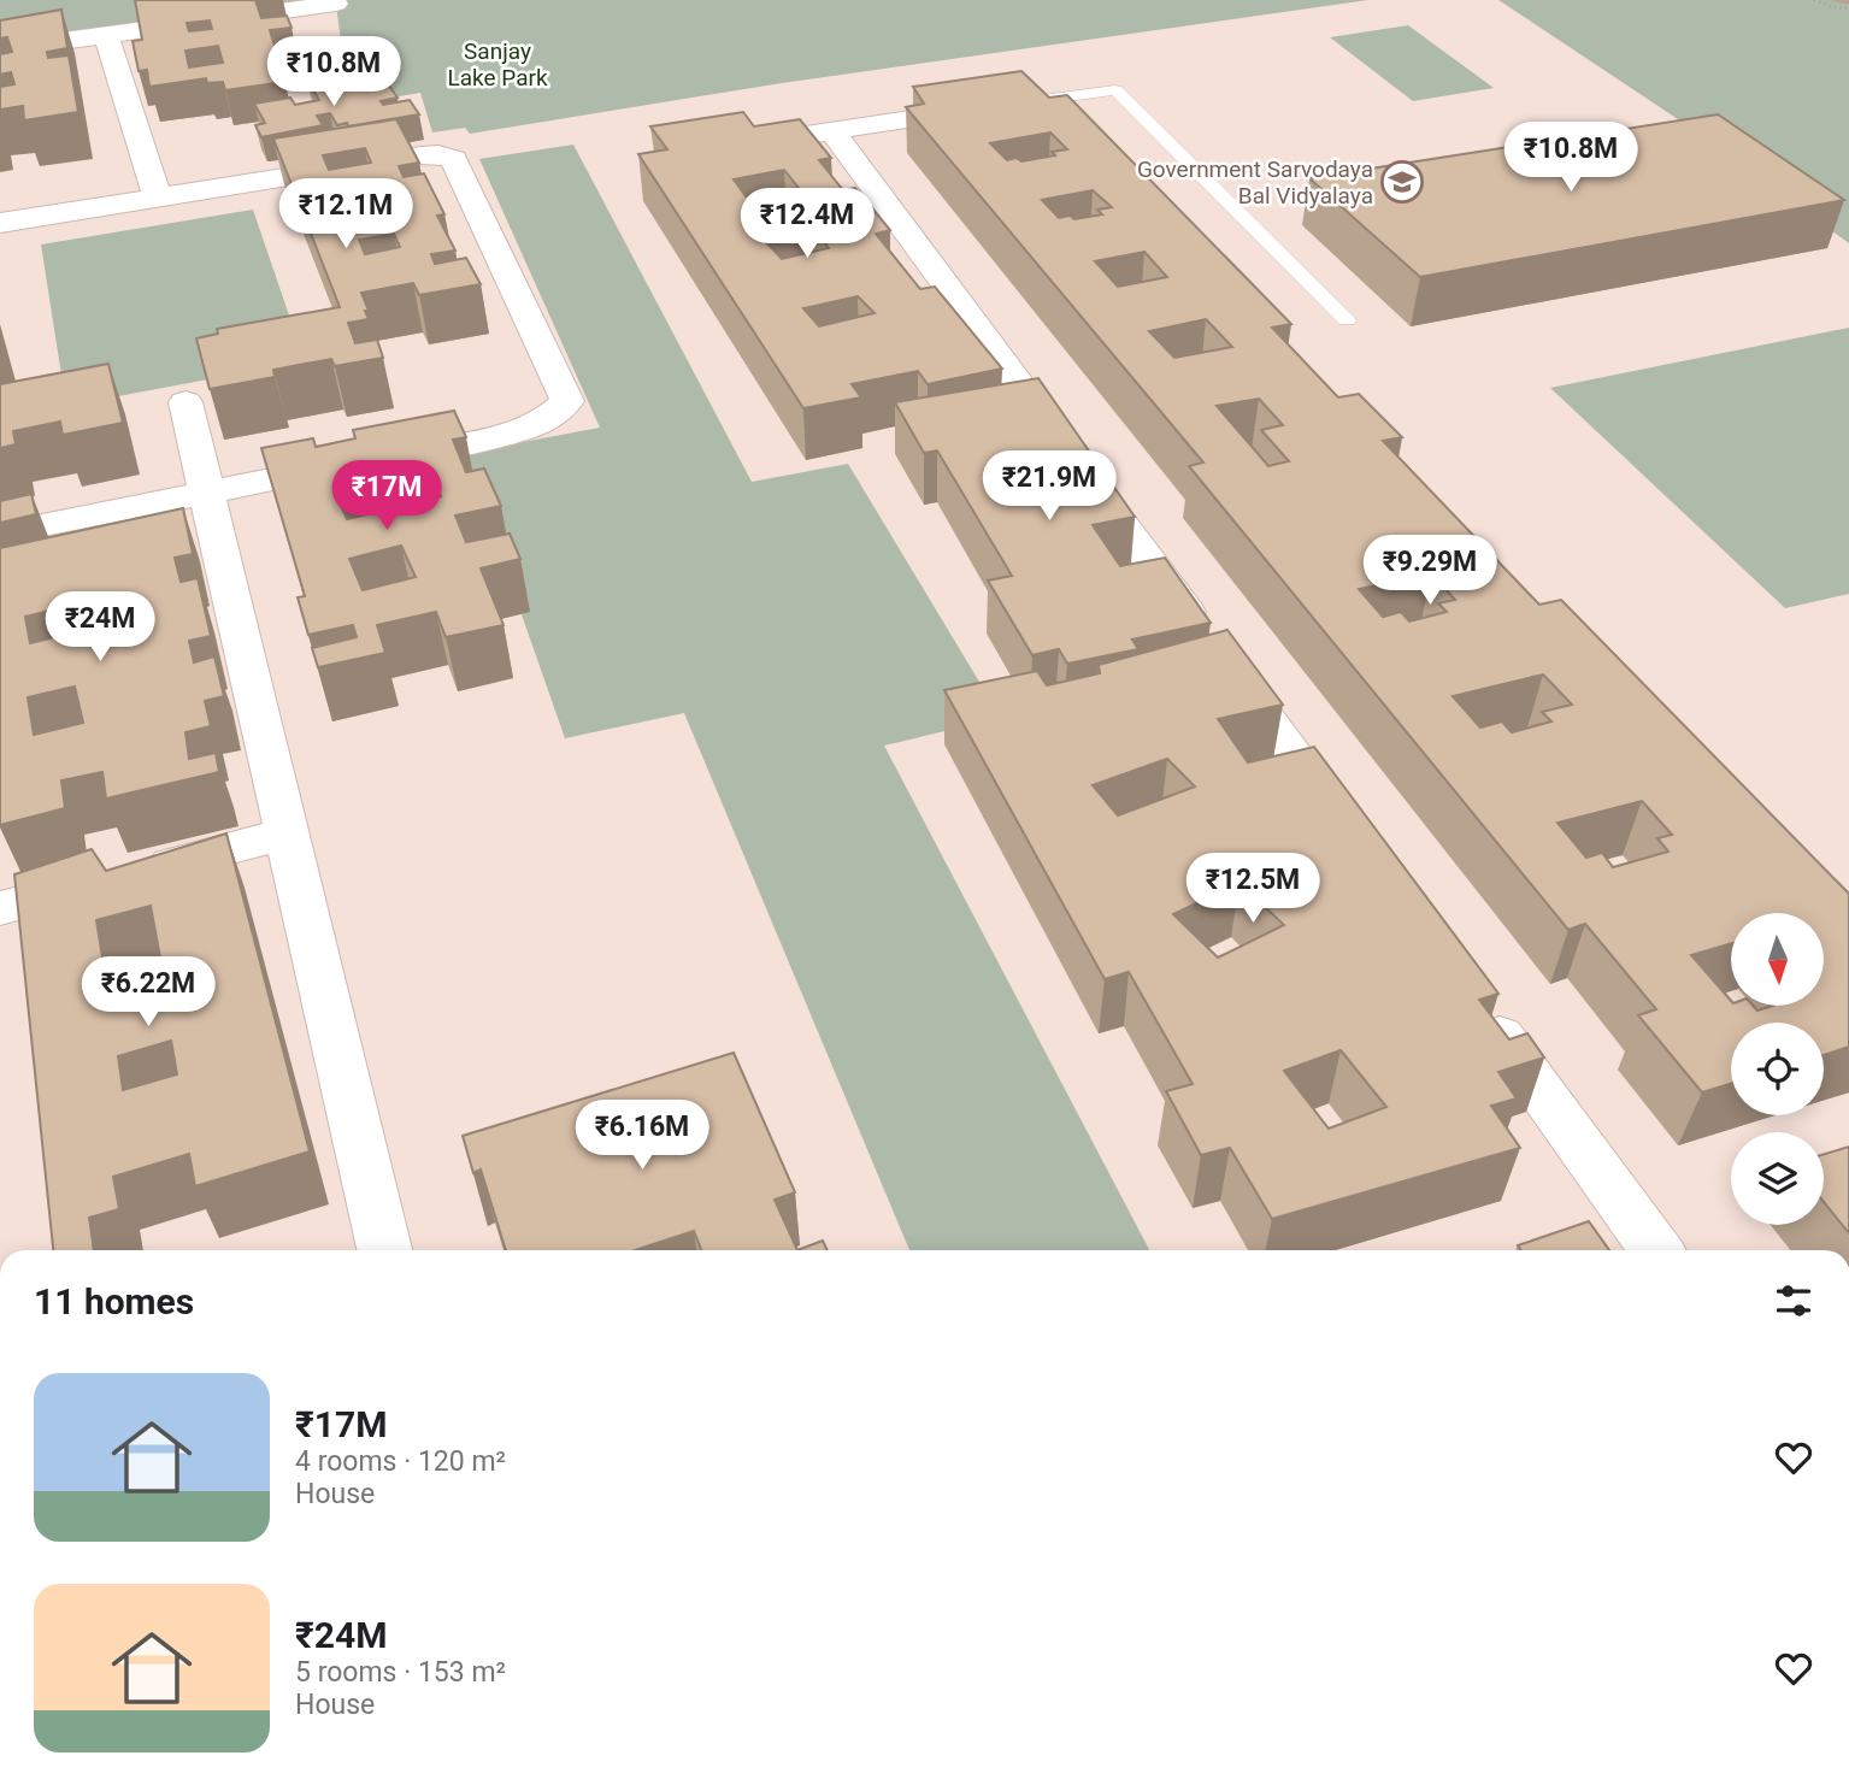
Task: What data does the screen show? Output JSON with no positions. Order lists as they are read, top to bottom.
{
  "parks": ["Sanjay Lake Park"],
  "places": {
    "school or university": ["Government Sarvodaya Bal Vidyalaya"]
  },
  "north": "bottom",
  "page": {
    "price": [
      "₹10.8M",
      "₹10.8M",
      "₹12.1M",
      "₹12.4M",
      "₹21.9M",
      "₹17M",
      "₹9.29M",
      "₹24M",
      "₹12.5M",
      "₹6.22M",
      "₹6.16M"
    ],
    "heading": "11 homes",
    "list": [
      {
        "name": "₹17M",
        "note": "4 rooms · 120 m² · House"
      },
      {
        "name": "₹24M",
        "note": "5 rooms · 153 m² · House"
      }
    ]
  }
}
